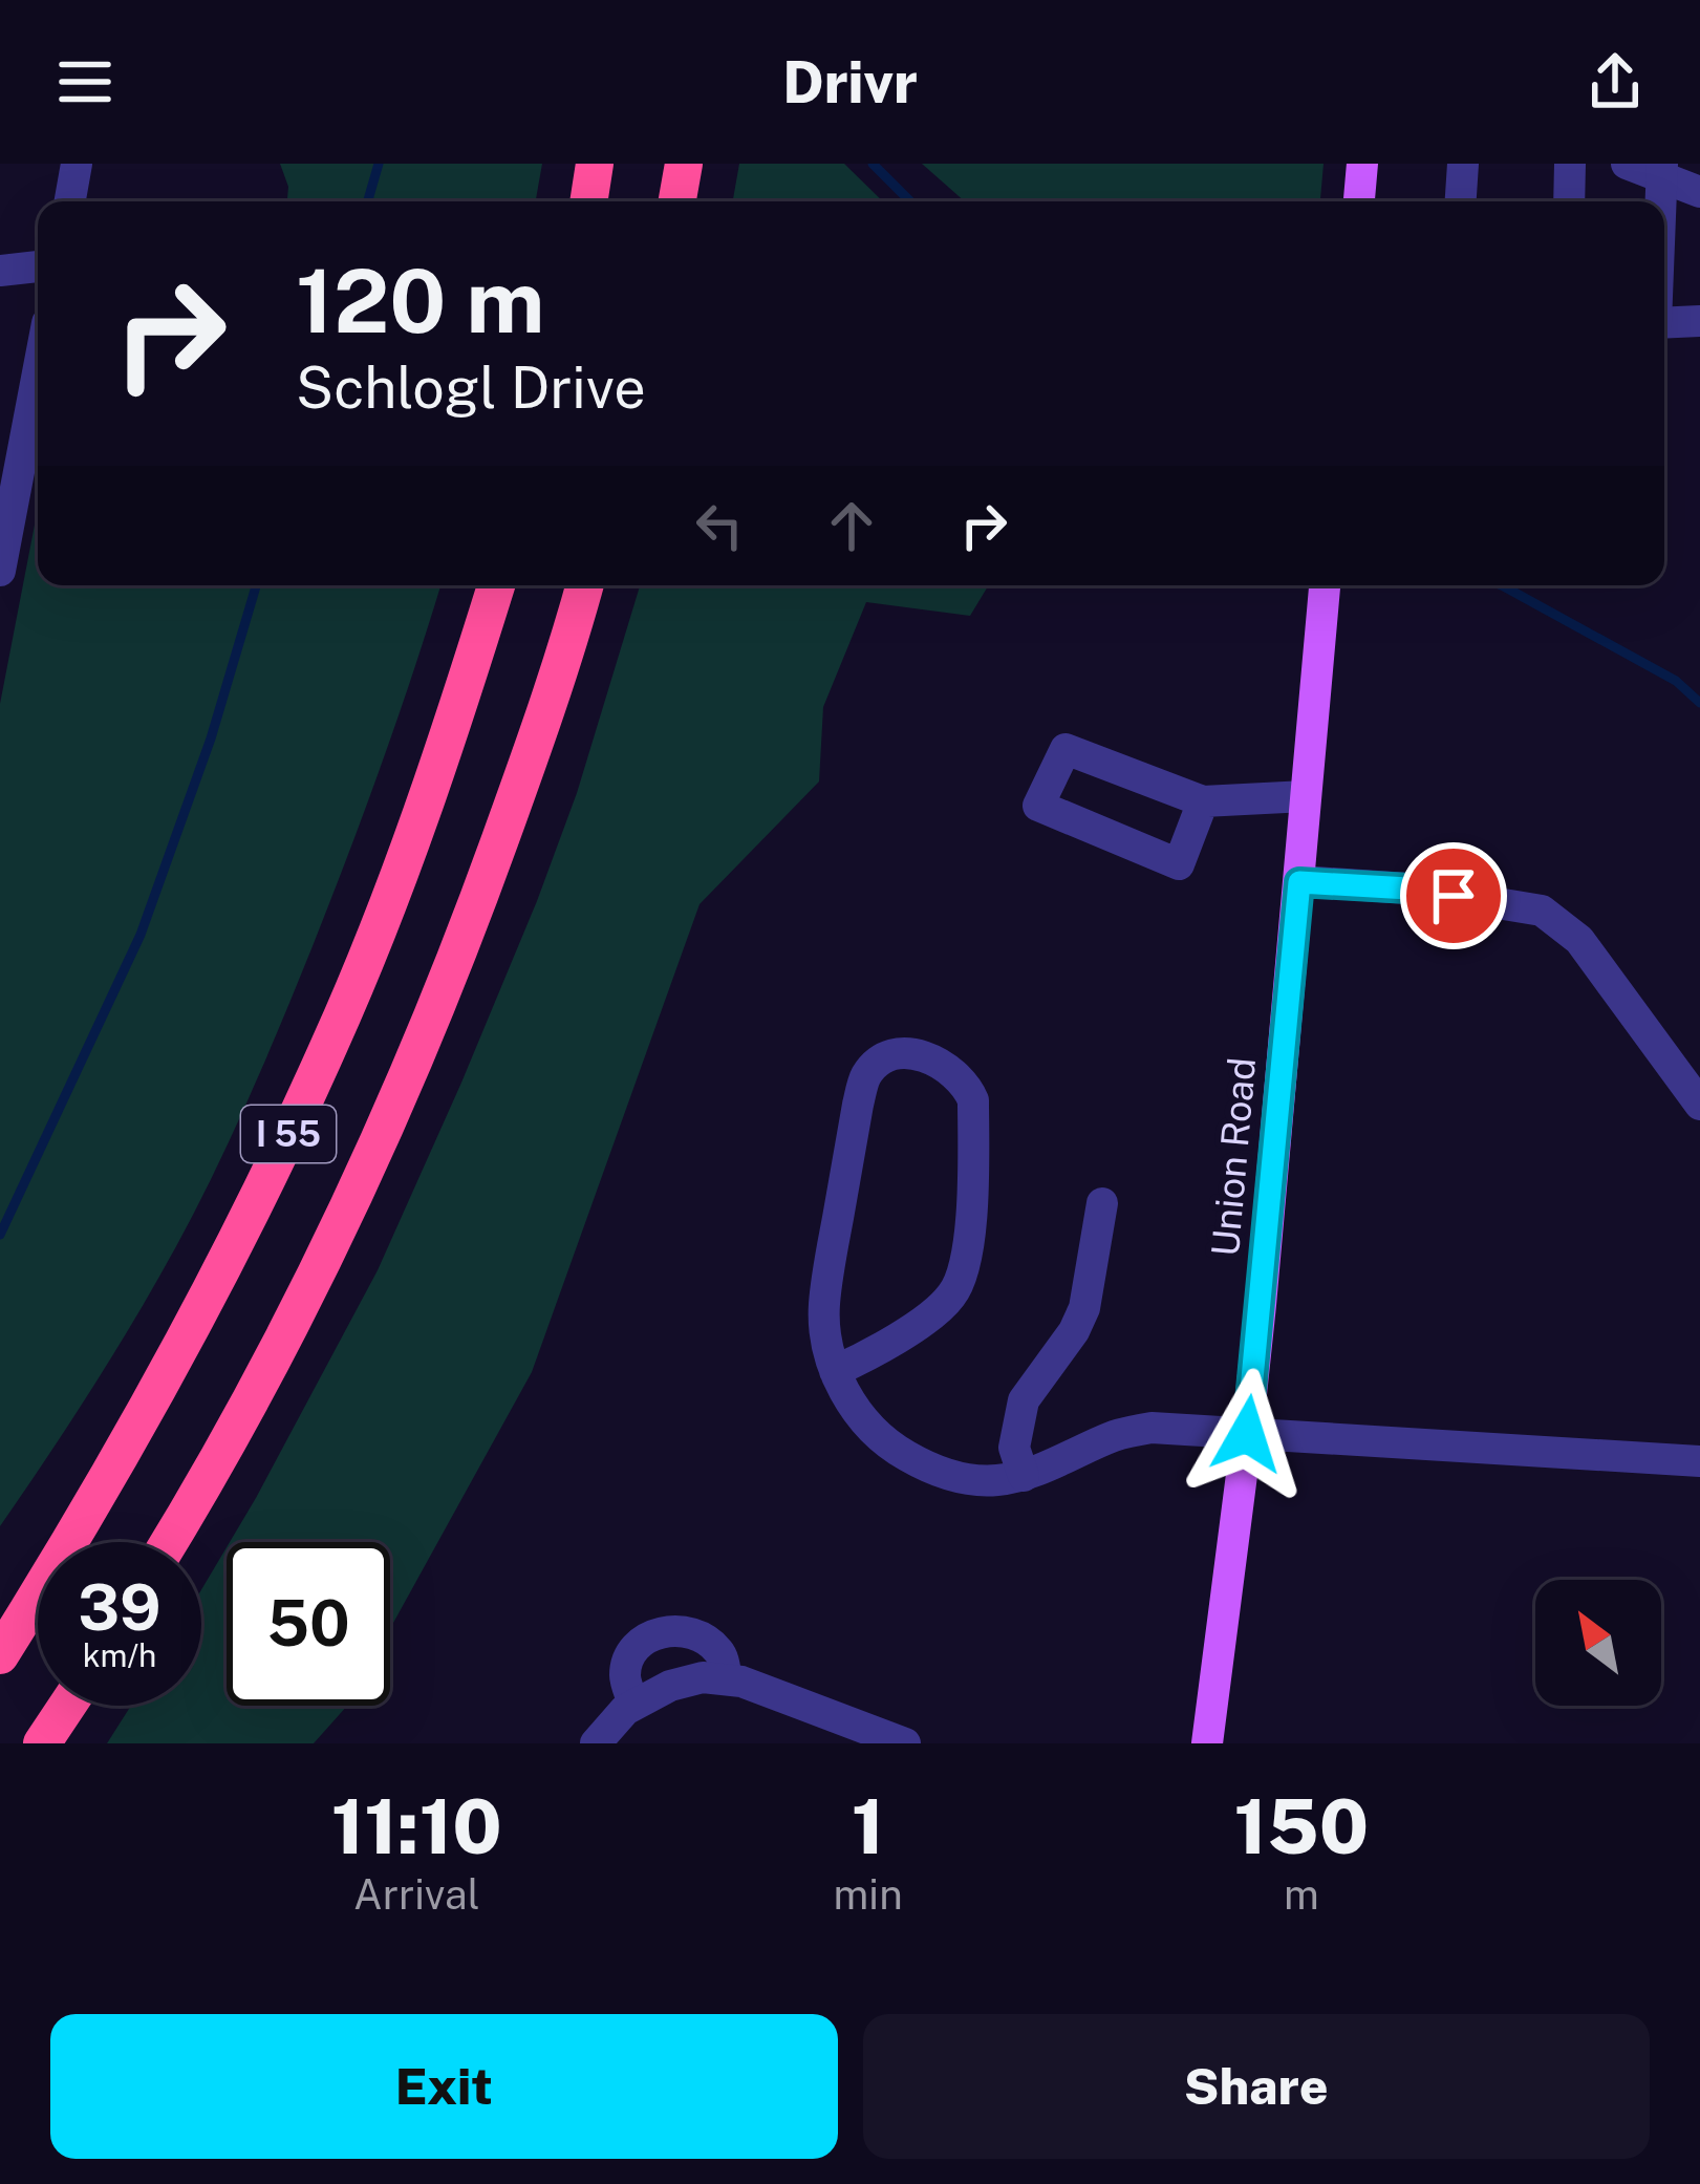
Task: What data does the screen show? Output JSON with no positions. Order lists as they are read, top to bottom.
{
  "streets": {
    "highway": ["I 55"],
    "main road": ["Union Road"]
  },
  "north": "top left",
  "page": {
    "header": "Drivr",
    "turn": ["120 m", "Schlogl Drive"],
    "speed": "39 km/h",
    "limit": "50",
    "eta": [
      "11:10",
      "Arrival",
      "1",
      "min",
      "150",
      "m"
    ],
    "buttons": ["Exit", "Share"]
  }
}
